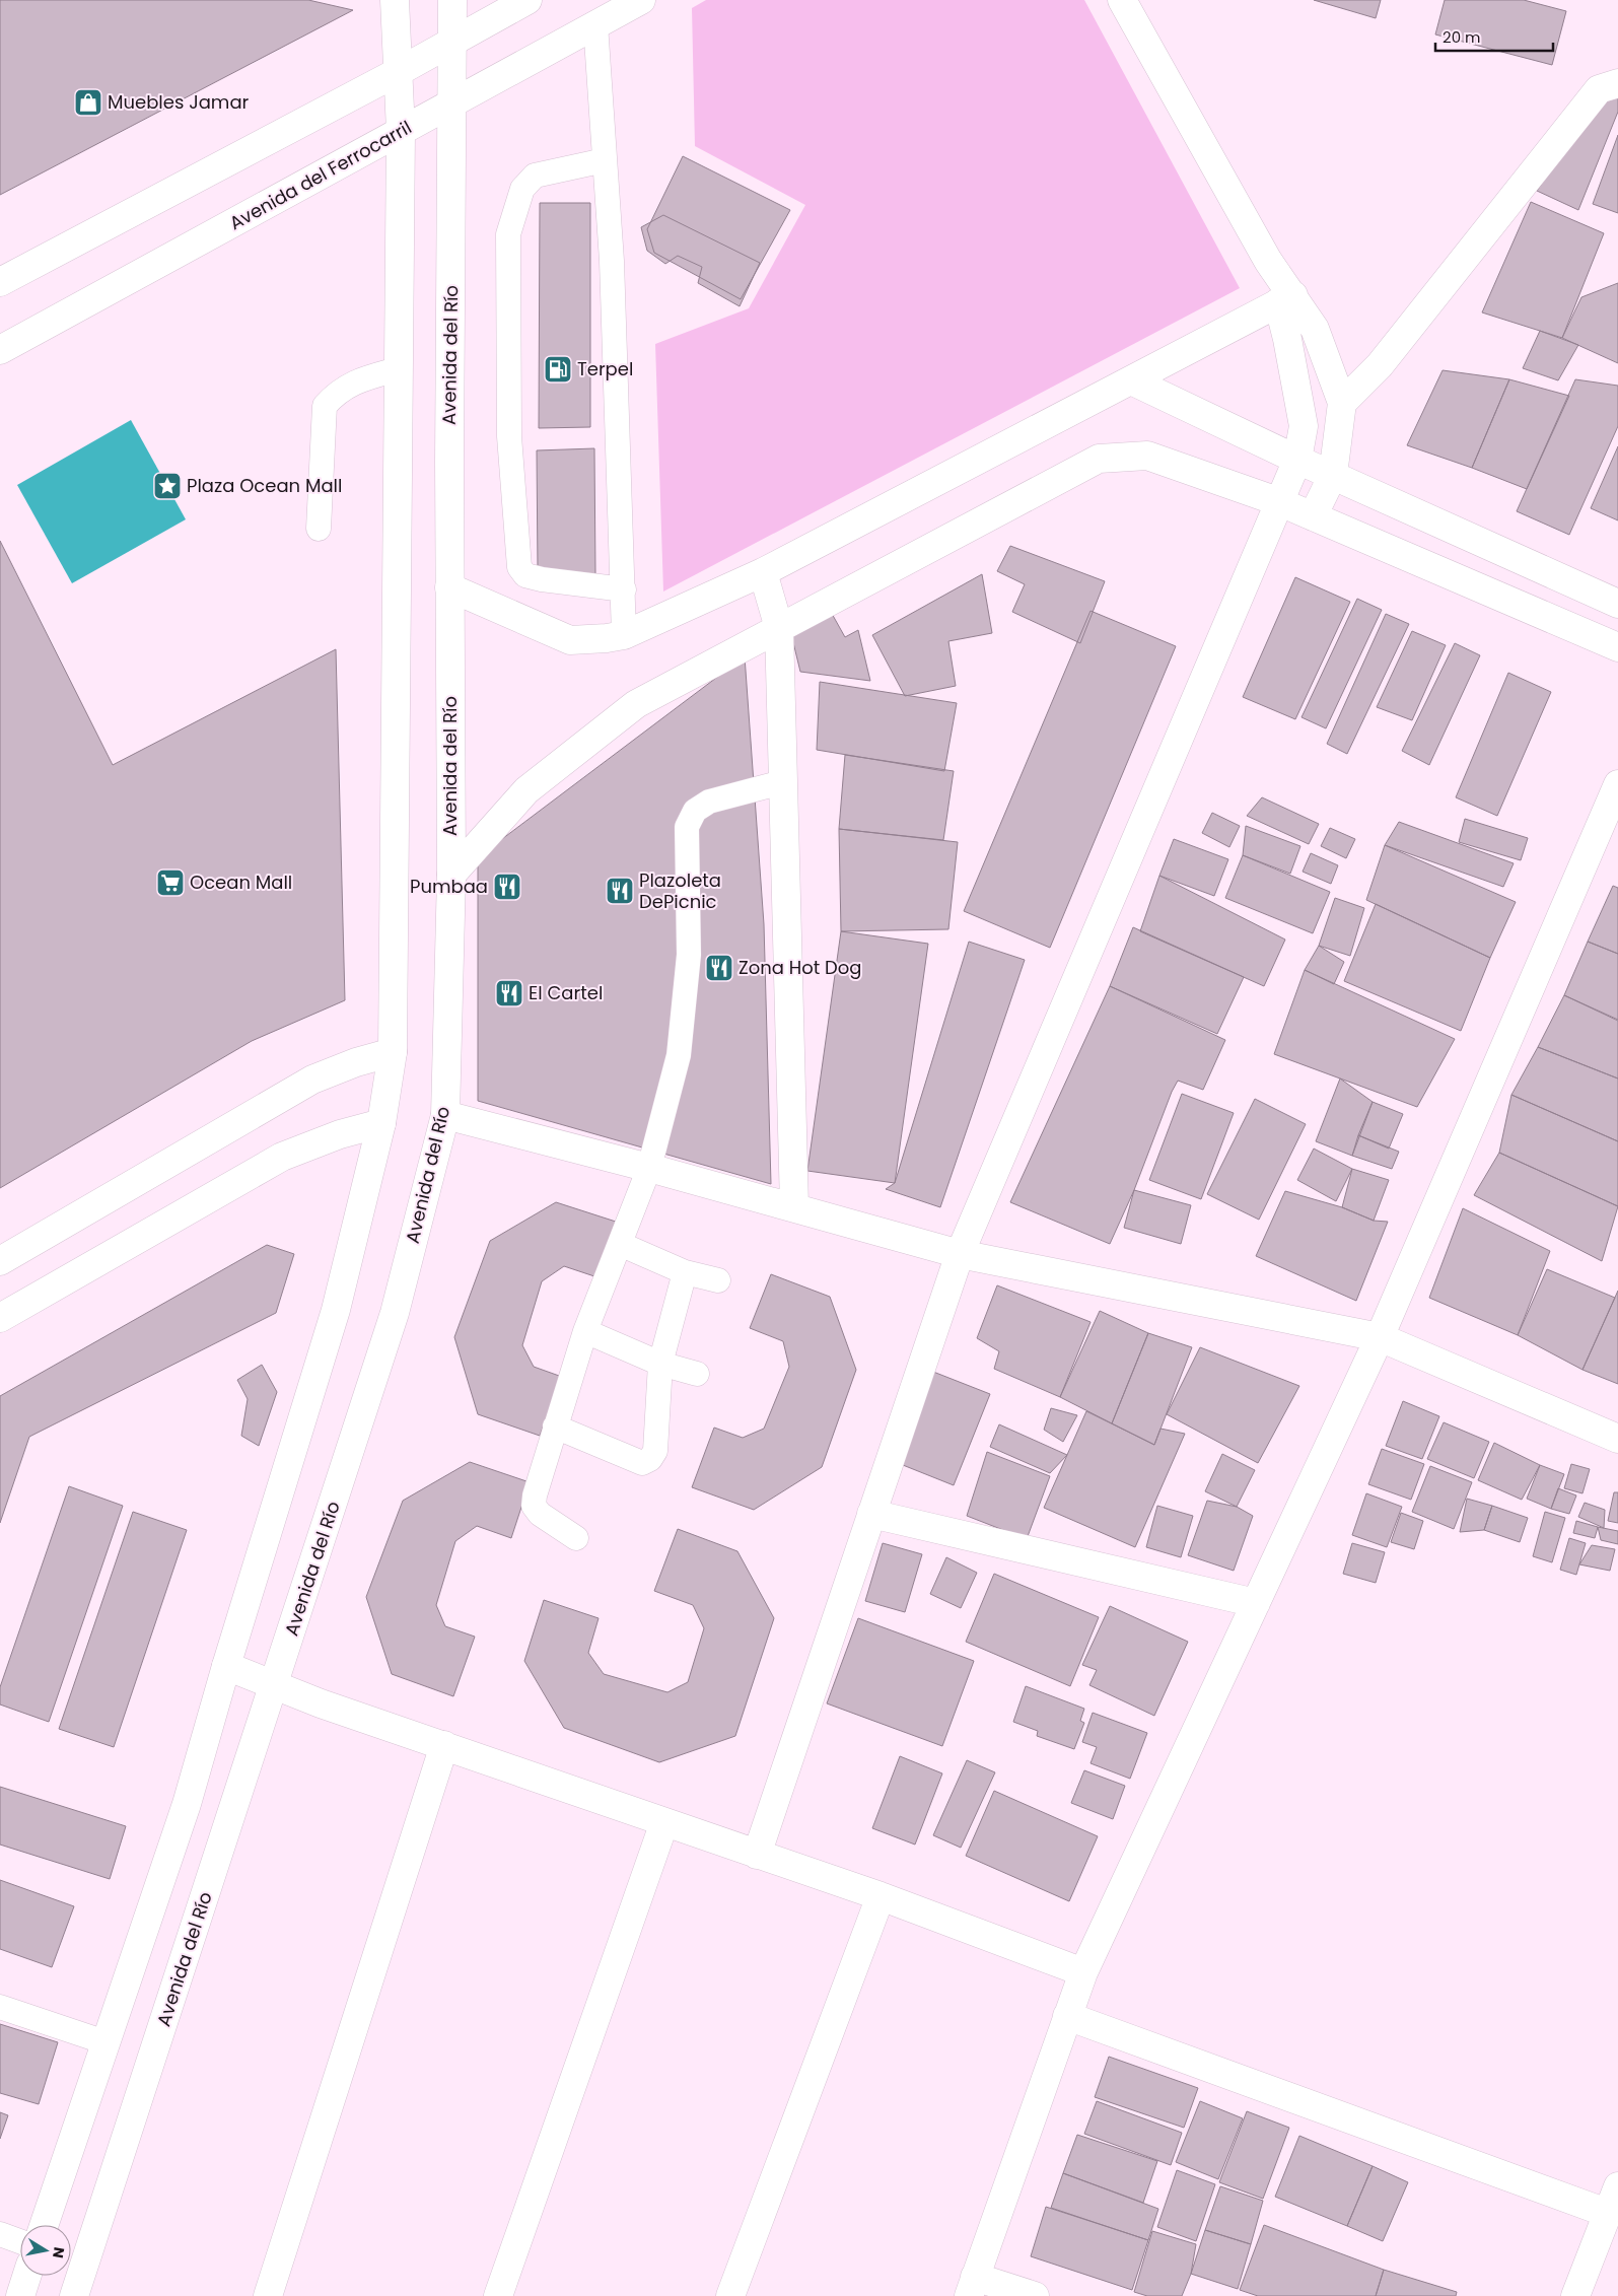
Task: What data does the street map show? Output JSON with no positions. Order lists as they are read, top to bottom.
{
  "streets": {
    "street": ["Avenida del Ferrocarril", "Avenida del Río"]
  },
  "crossings": [
    ["Avenida del Ferrocarril", "Avenida del Río"]
  ],
  "places": {
    "shop": ["Muebles Jamar"],
    "fuel station": ["Terpel"],
    "place": ["Plaza Ocean Mall"],
    "supermarket": ["Ocean Mall"],
    "restaurant": [
      "Pumbaa",
      "Plazoleta DePicnic",
      "Zona Hot Dog",
      "El Cartel"
    ]
  },
  "scale_bar": "20 m",
  "north": "right"
}
